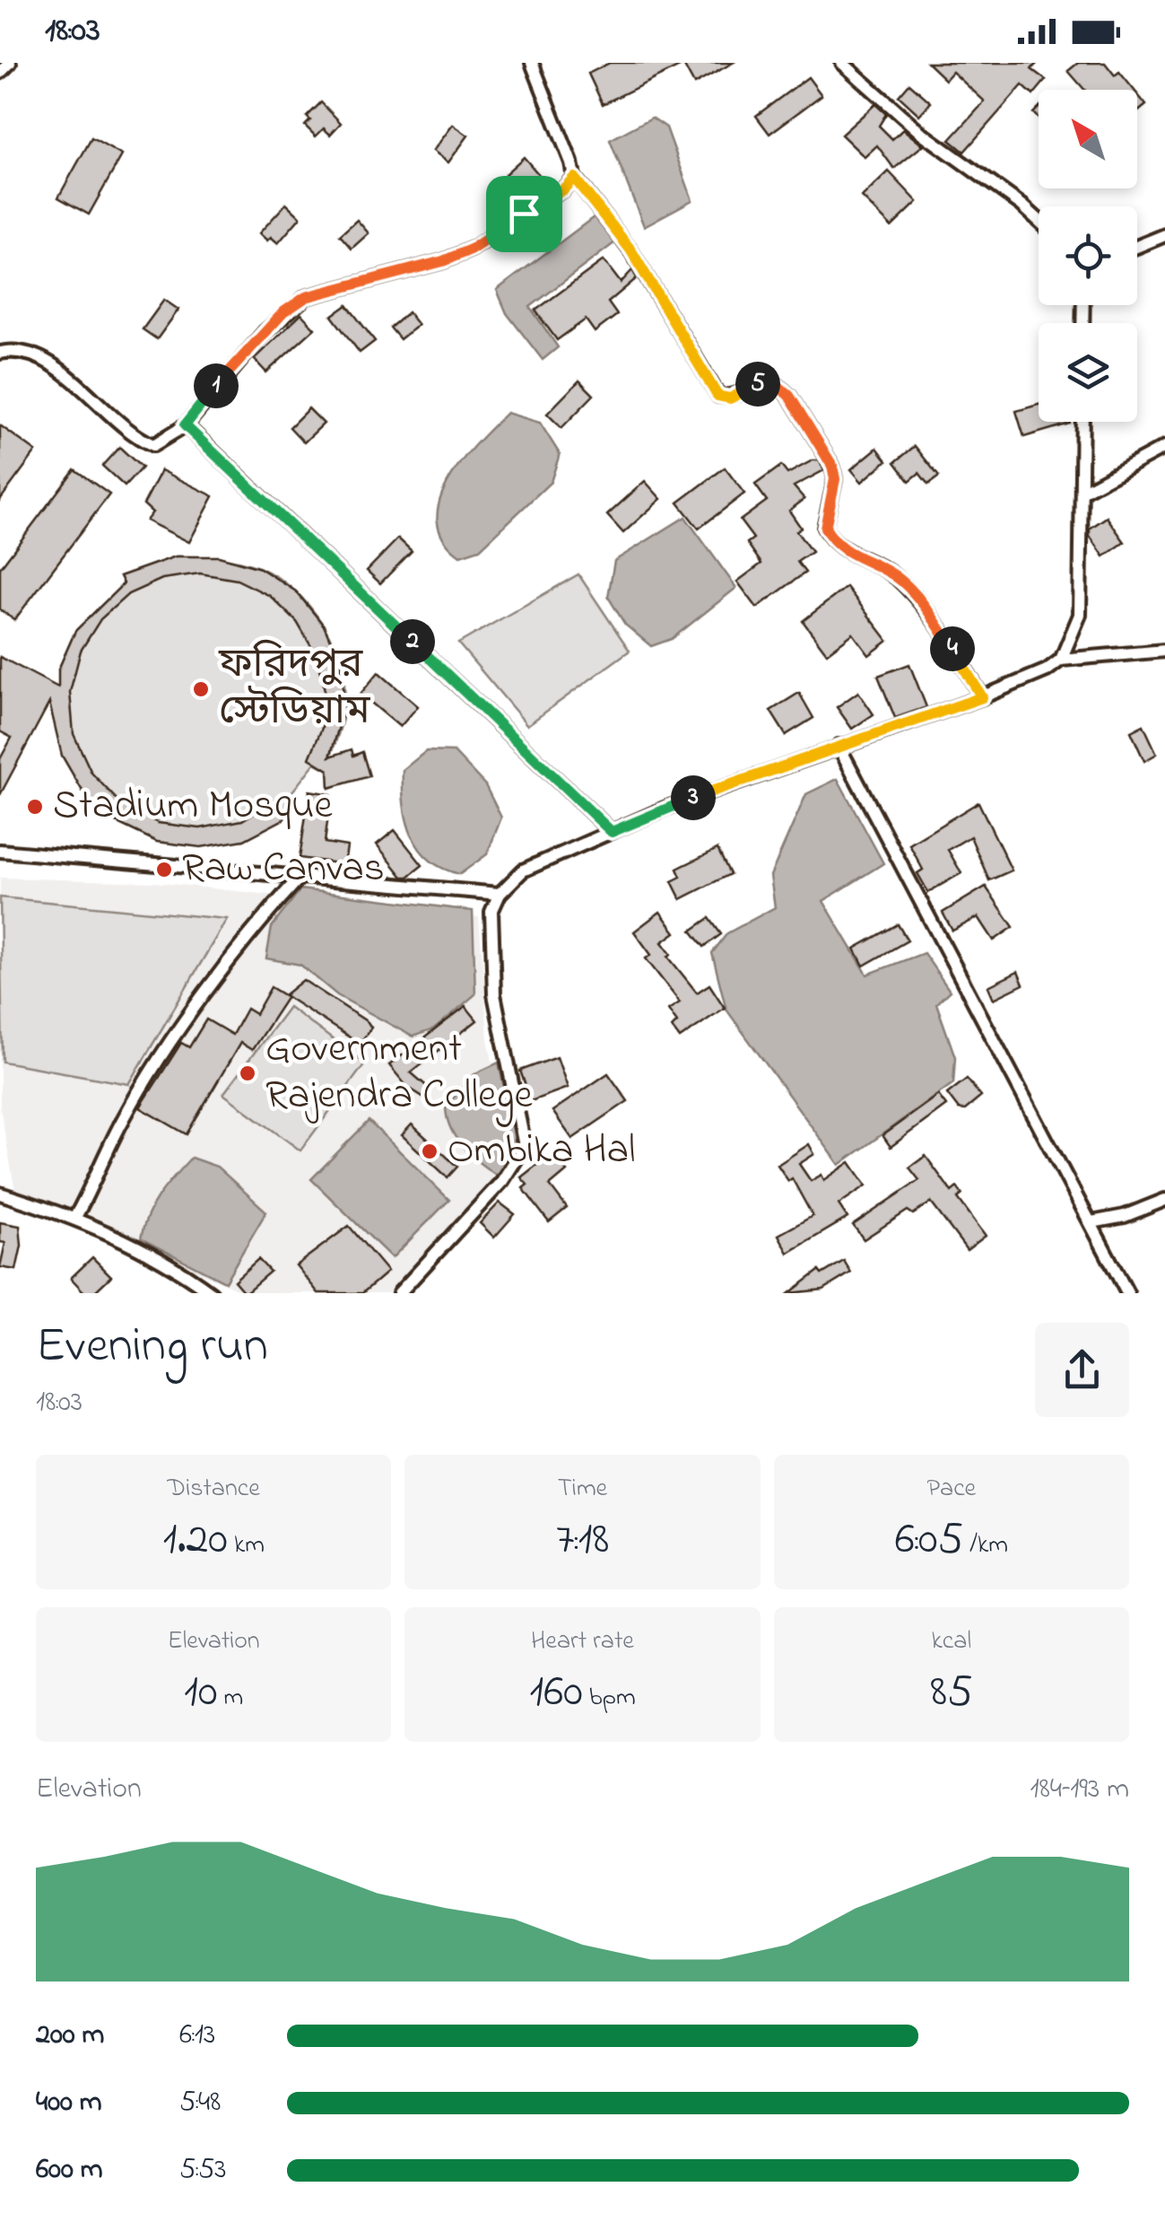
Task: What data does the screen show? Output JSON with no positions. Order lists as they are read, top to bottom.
{
  "places": [
    "ফরিদপুর স্টেডিয়াম",
    "Stadium Mosque",
    "Raw Canvas",
    "Government Rajendra College",
    "Ombika Hal"
  ],
  "north": "top left",
  "page": {
    "status": "18:03",
    "pins": [
      "5",
      "1",
      "2",
      "4",
      "3"
    ],
    "heading": ["Evening run", "18:03"],
    "stats": [
      ["Distance", "1.20 km"],
      ["Time", "7:18"],
      ["Pace", "6:05 /km"],
      ["Elevation", "10 m"],
      ["Heart rate", "160 bpm"],
      ["kcal", "85"]
    ],
    "chart": ["Elevation", "184–193 m"],
    "list": [
      {
        "name": "200 m",
        "note": "6:13"
      },
      {
        "name": "400 m",
        "note": "5:48"
      },
      {
        "name": "600 m",
        "note": "5:53"
      }
    ]
  }
}
